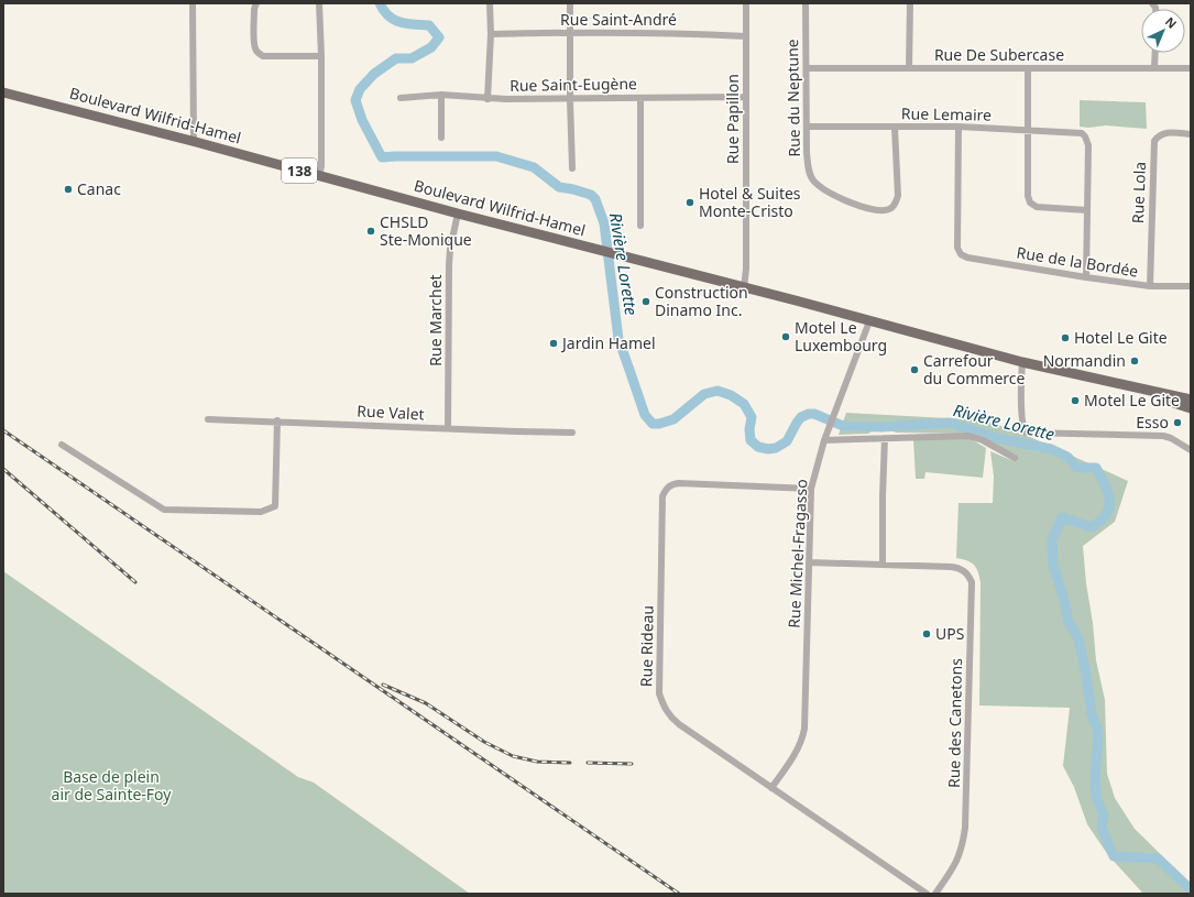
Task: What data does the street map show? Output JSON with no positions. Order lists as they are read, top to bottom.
{
  "streets": {
    "main road": ["Boulevard Wilfrid-Hamel", "138"],
    "street": [
      "Rue Saint-André",
      "Rue De Subercase",
      "Rue Saint-Eugène",
      "Rue du Neptune",
      "Rue Lemaire",
      "Rue Papillon",
      "Rue Lola",
      "Rue de la Bordée",
      "Rue Marchet",
      "Rue Valet",
      "Rue Michel-Fragasso",
      "Rue Rideau",
      "Rue des Canetons"
    ]
  },
  "crossings": [
    ["Rue Saint-André", "Rue Papillon"],
    ["Rue De Subercase", "Rue du Neptune"],
    ["Rue Saint-Eugène", "Rue Papillon"],
    ["Rue du Neptune", "Rue Lemaire"],
    ["Rue Lemaire", "Rue de la Bordée"],
    ["Boulevard Wilfrid-Hamel", "Rue Papillon"],
    ["Boulevard Wilfrid-Hamel", "Rue Marchet"],
    ["Boulevard Wilfrid-Hamel", "Rue Michel-Fragasso"],
    ["Rue Lola", "Rue de la Bordée"],
    ["Rue Marchet", "Rue Valet"],
    ["Rue Michel-Fragasso", "Rue Rideau"],
    ["Rue Michel-Fragasso", "Rue des Canetons"]
  ],
  "water": ["Rivière Lorette"],
  "parks": ["Base de plein air de Sainte-Foy"],
  "places": [
    "Canac",
    "Hotel & Suites Monte-Cristo",
    "CHSLD Ste-Monique",
    "Construction Dinamo Inc.",
    "Motel Le Luxembourg",
    "Hotel Le Gite",
    "Jardin Hamel",
    "Normandin",
    "Carrefour du Commerce",
    "Motel Le Gite",
    "Esso",
    "UPS"
  ],
  "north": "top right"
}
